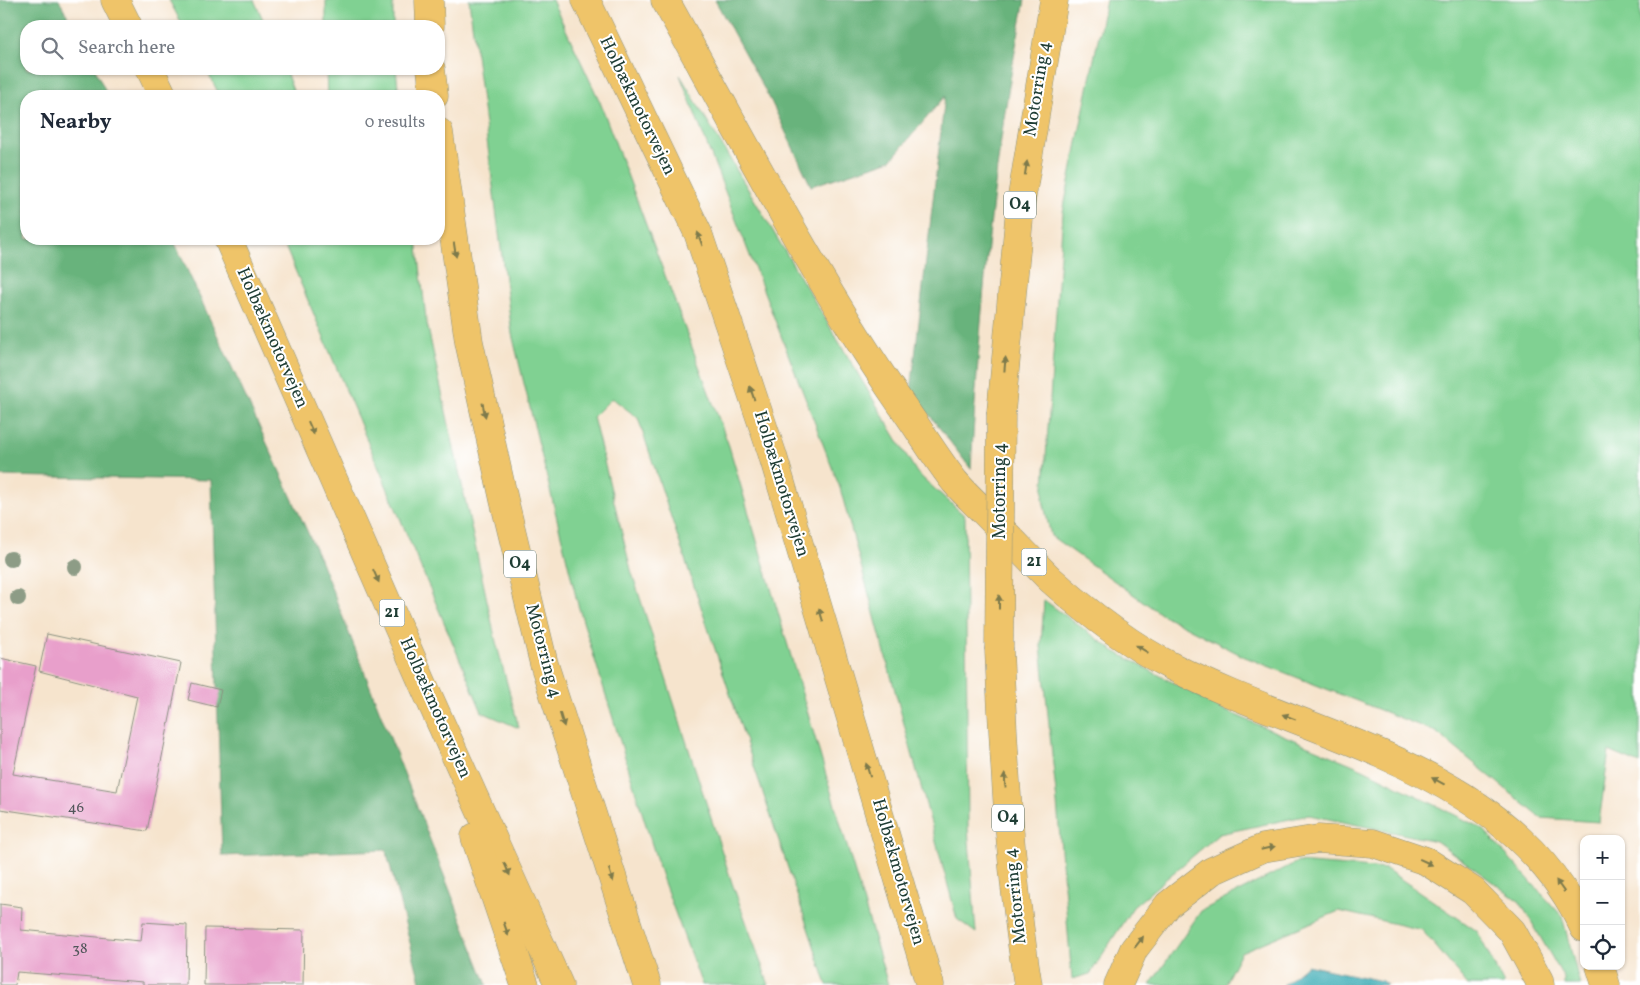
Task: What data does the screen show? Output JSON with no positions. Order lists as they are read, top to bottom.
{
  "streets": {
    "highway": [
      "Motorring 4",
      "Holbækmotorvejen",
      "O4",
      "21"
    ]
  },
  "house_numbers": ["46", "38"],
  "page": {
    "search": "Search here",
    "heading": ["Nearby", "0 results"],
    "map_buttons": ["+", "−"]
  }
}
